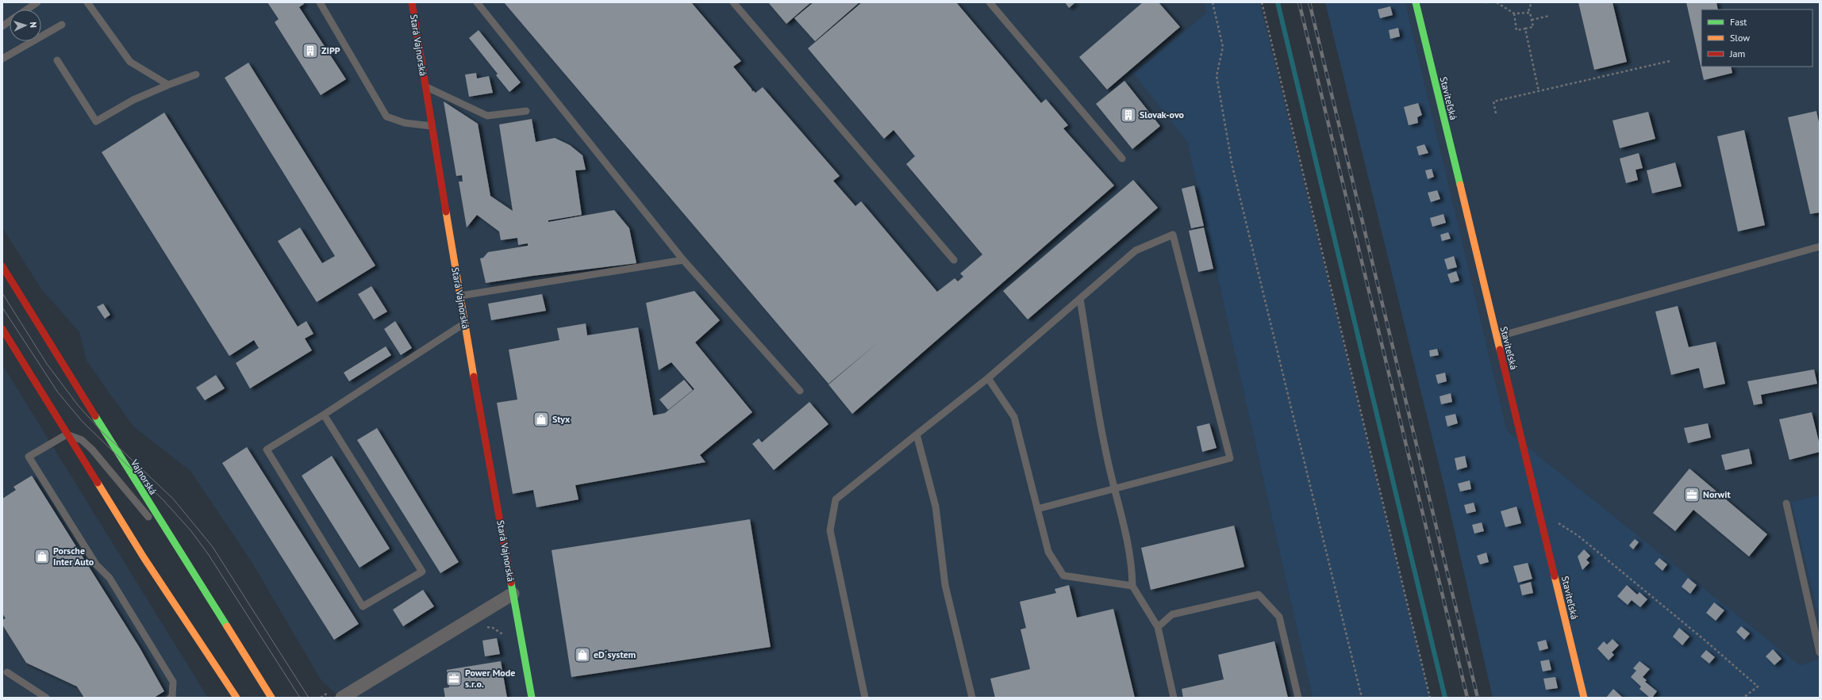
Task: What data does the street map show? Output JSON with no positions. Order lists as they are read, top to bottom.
{
  "streets": {
    "street": ["Stará Vajnorská", "Staviteľská", "Vajnorská"]
  },
  "places": {
    "building": ["ZIPP", "Slovak-ovo"],
    "shop": ["Styx", "Porsche Inter Auto", "eD´system"],
    "office": ["Norwit", "Power Mode s.r.o."]
  },
  "legend": ["Fast", "Slow", "Jam"],
  "north": "right"
}
